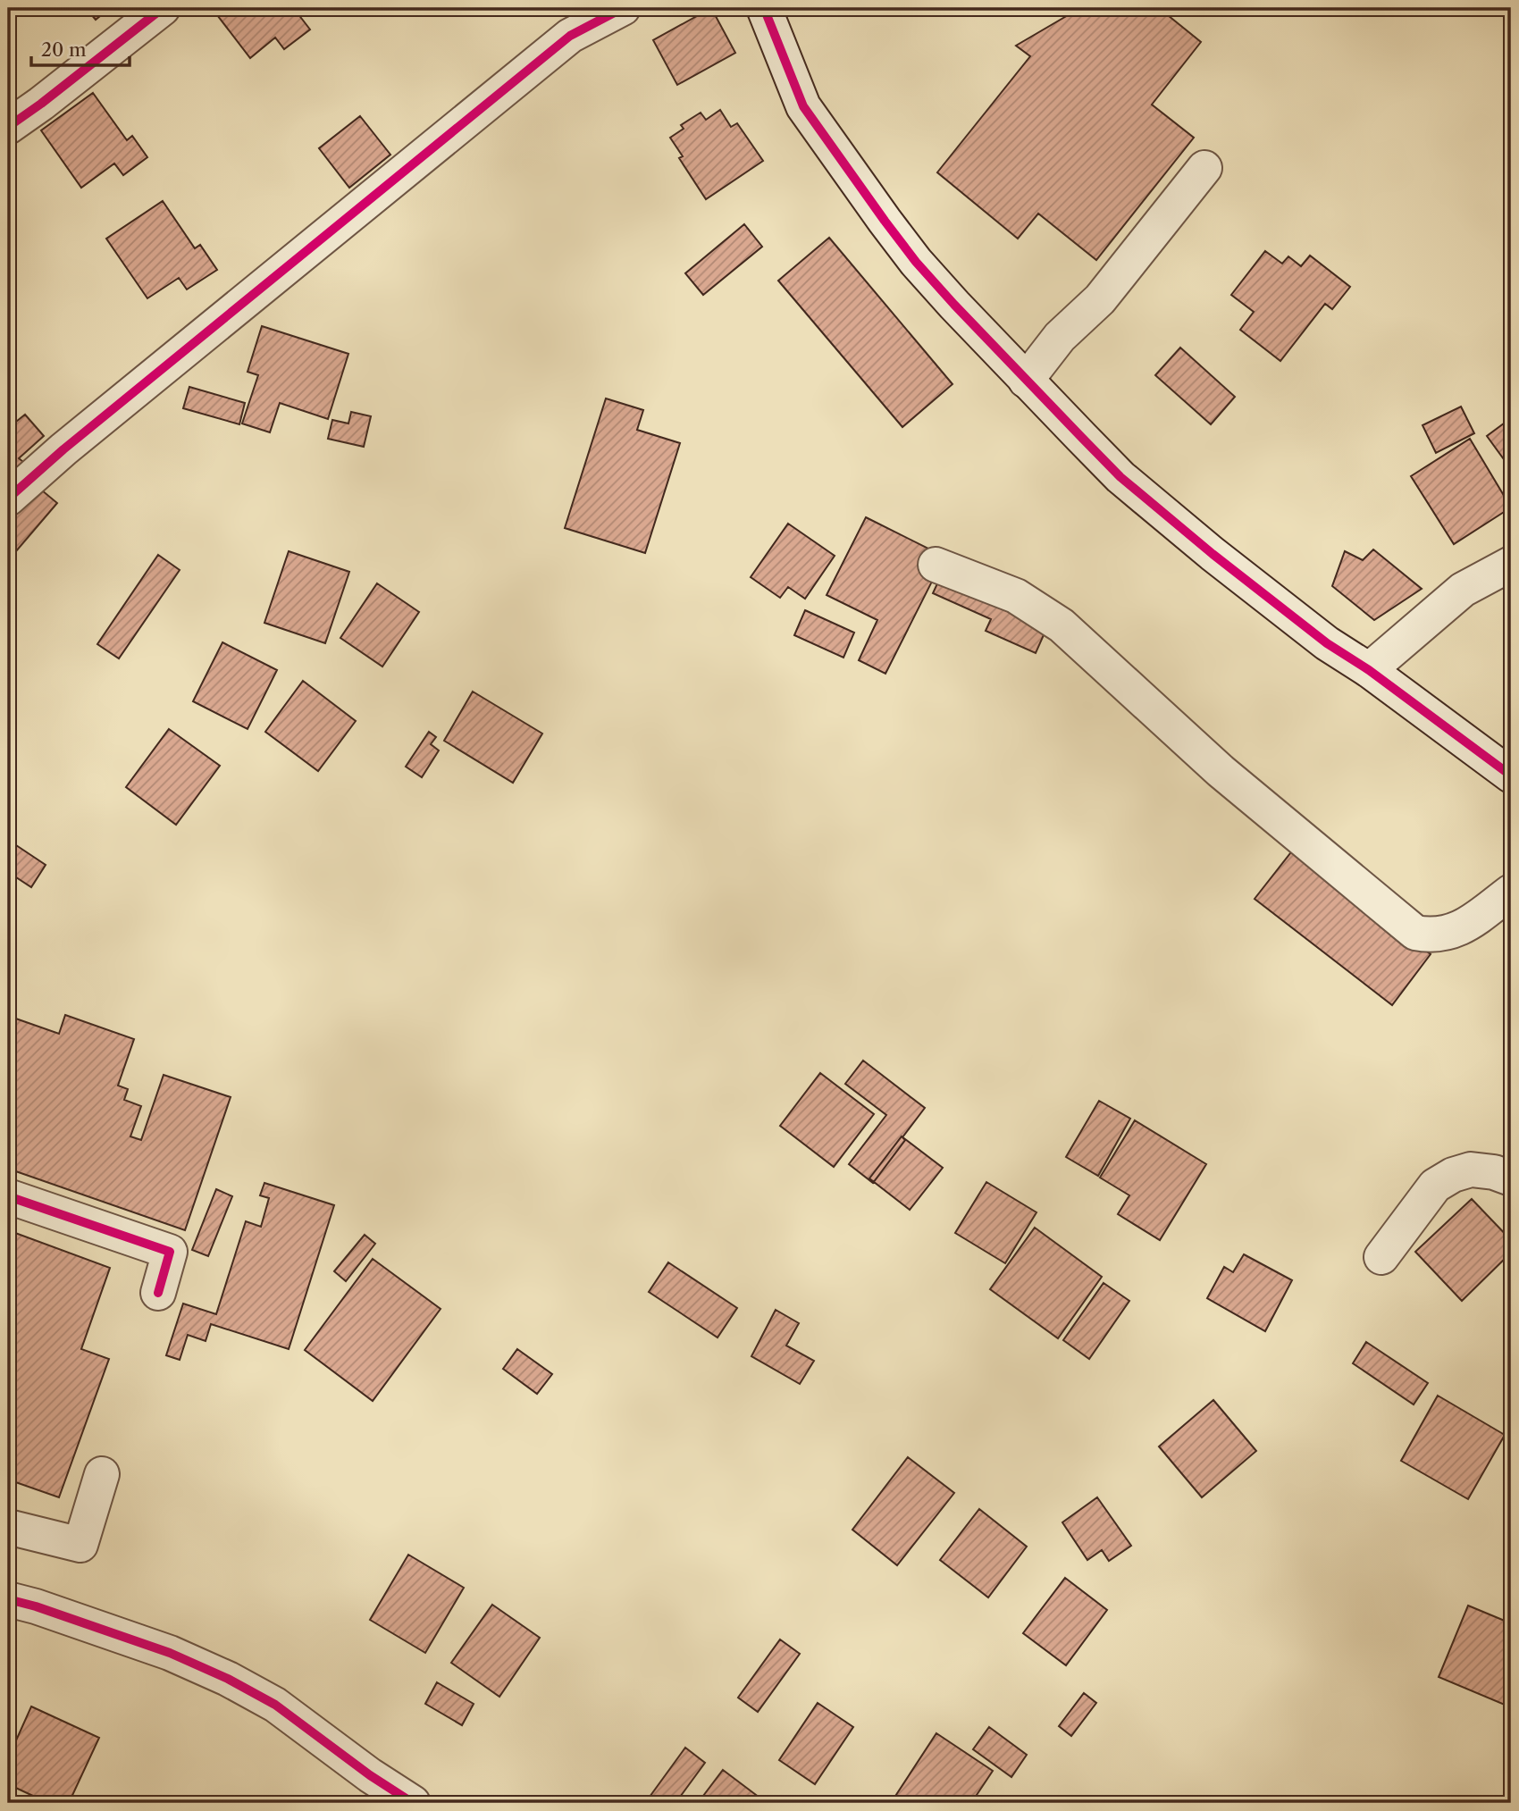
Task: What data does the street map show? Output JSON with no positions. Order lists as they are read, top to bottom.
{
  "scale_bar": "20 m"
}
